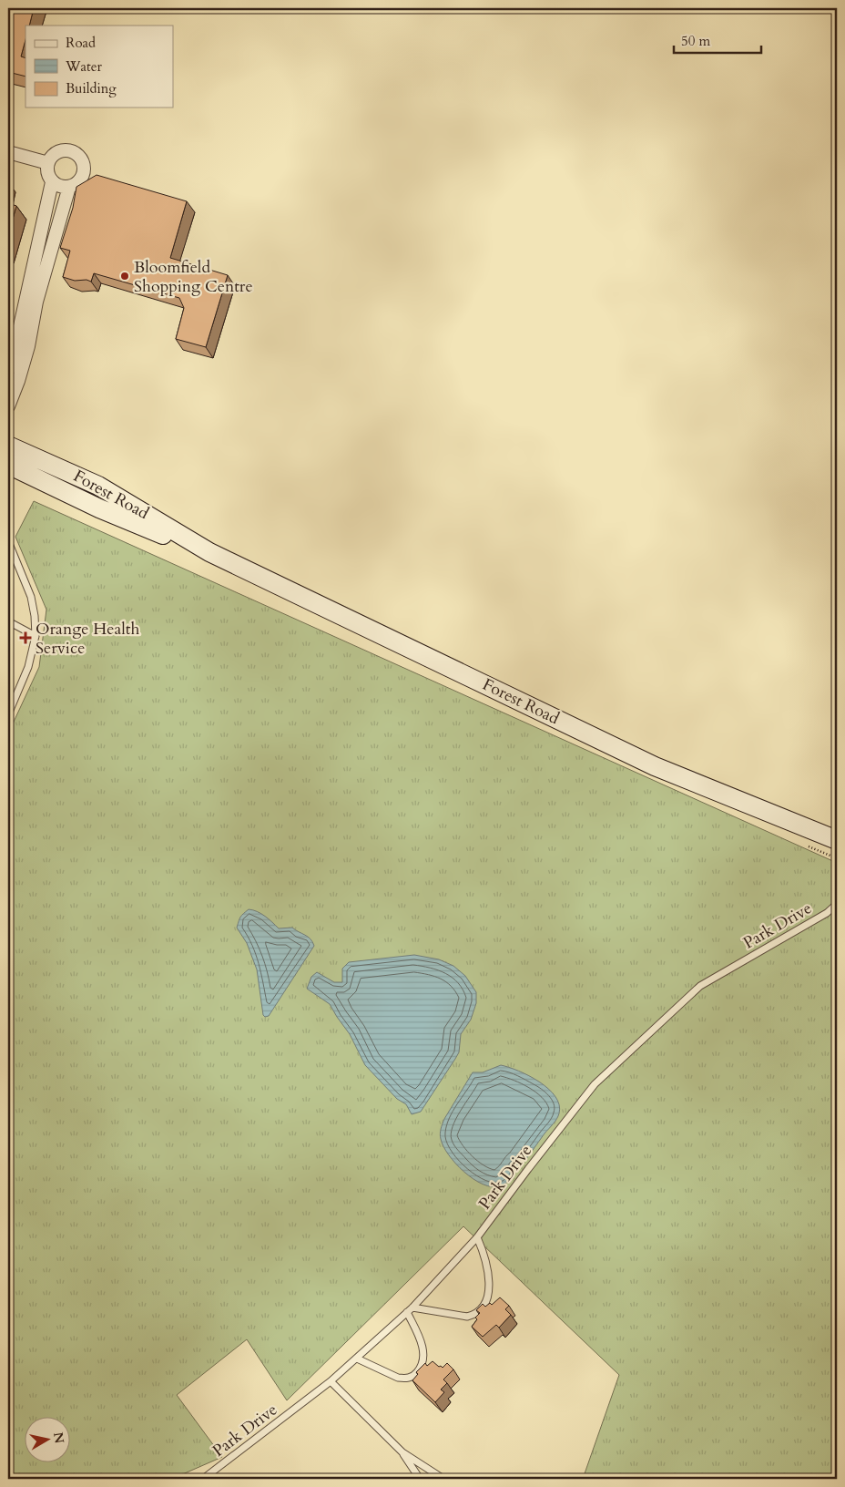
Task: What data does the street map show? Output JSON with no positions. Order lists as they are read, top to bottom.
{
  "streets": {
    "main road": ["Forest Road"],
    "lane": ["Park Drive"]
  },
  "places": {
    "other": ["Bloomfield Shopping Centre"],
    "health": ["Orange Health Service"]
  },
  "legend": ["Road", "Water", "Building"],
  "scale_bar": "50 m",
  "north": "right"
}
